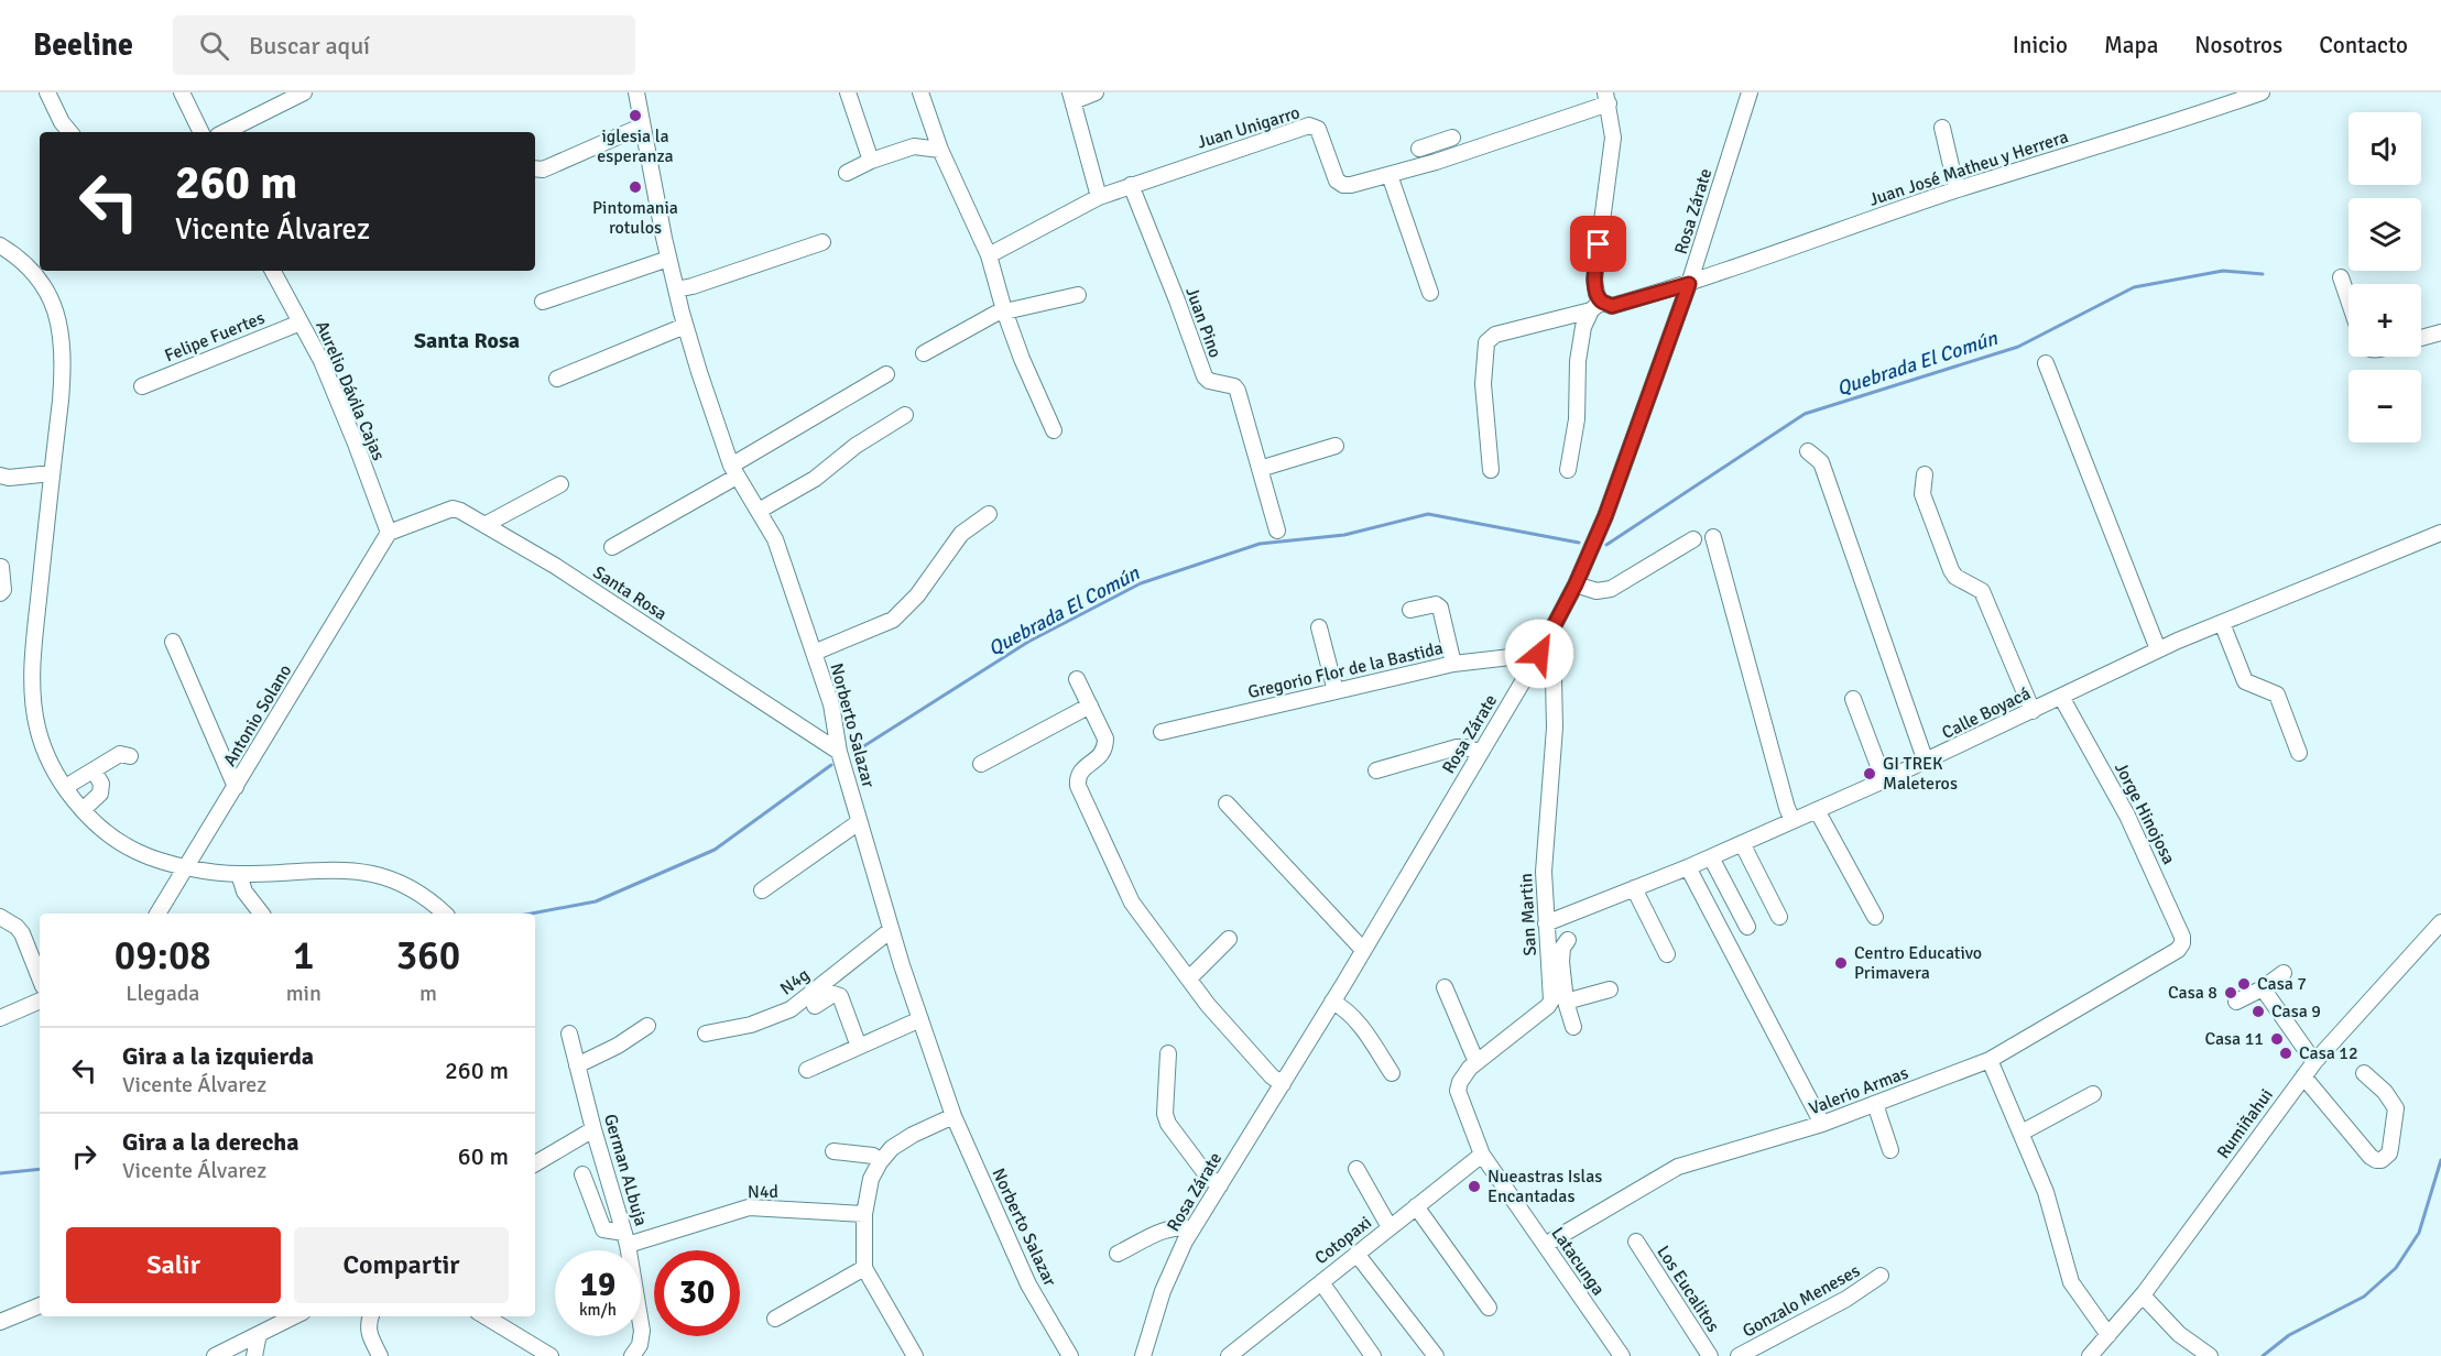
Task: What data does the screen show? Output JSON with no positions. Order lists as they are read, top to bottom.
{
  "streets": {
    "street": [
      "Juan Unigarro",
      "Juan José Matheu y Herrera",
      "Rosa Zárate",
      "Juan Pino",
      "Felipe Fuertes",
      "Aurelio Dávila Cajas",
      "Santa Rosa",
      "Gregorio Flor de la Bastida",
      "Calle Boyacá",
      "Antonio Solano",
      "Norberto Salazar",
      "Jorge Hinojosa",
      "San Martin",
      "N4g",
      "Valerio Armas",
      "Rumiñahui",
      "German ALbuja",
      "N4d",
      "Cotopaxi",
      "Latacunga",
      "Los Eucalitos",
      "Gonzalo Meneses"
    ]
  },
  "crossings": [
    ["Juan Unigarro", "Juan Pino"],
    ["Juan José Matheu y Herrera", "Rosa Zárate"],
    ["Rosa Zárate", "Gregorio Flor de la Bastida"],
    ["Rosa Zárate", "San Martin"],
    ["Felipe Fuertes", "Aurelio Dávila Cajas"],
    ["Aurelio Dávila Cajas", "Santa Rosa"],
    ["Aurelio Dávila Cajas", "Antonio Solano"],
    ["Santa Rosa", "Antonio Solano"],
    ["Santa Rosa", "Norberto Salazar"],
    ["Calle Boyacá", "Jorge Hinojosa"],
    ["Calle Boyacá", "San Martin"],
    ["Norberto Salazar", "N4g"],
    ["Jorge Hinojosa", "Valerio Armas"],
    ["San Martin", "Cotopaxi"],
    ["San Martin", "Latacunga"],
    ["Valerio Armas", "Latacunga"],
    ["German ALbuja", "N4d"],
    ["Cotopaxi", "Latacunga"]
  ],
  "districts": ["Santa Rosa"],
  "water": ["Quebrada El Común"],
  "places": [
    "iglesia la esperanza",
    "Pintomania rotulos",
    "GI TREK Maleteros",
    "Centro Educativo Primavera",
    "Casa 7",
    "Casa 8",
    "Casa 9",
    "Casa 11",
    "Casa 12",
    "Nueastras Islas Encantadas"
  ],
  "page": {
    "header": "Beeline",
    "search": "Buscar aquí",
    "nav": [
      "Inicio",
      "Mapa",
      "Nosotros",
      "Contacto"
    ],
    "map_buttons": ["+", "−"],
    "turn": ["260 m", "Vicente Álvarez"],
    "eta": [
      "09:08",
      "Llegada",
      "1",
      "min",
      "360",
      "m"
    ],
    "list": [
      {
        "name": "Gira a la izquierda",
        "note": "Vicente Álvarez",
        "value": "260 m"
      },
      {
        "name": "Gira a la derecha",
        "note": "Vicente Álvarez",
        "value": "60 m"
      }
    ],
    "buttons": ["Salir", "Compartir"],
    "speed": "19 km/h",
    "limit": "30"
  }
}
